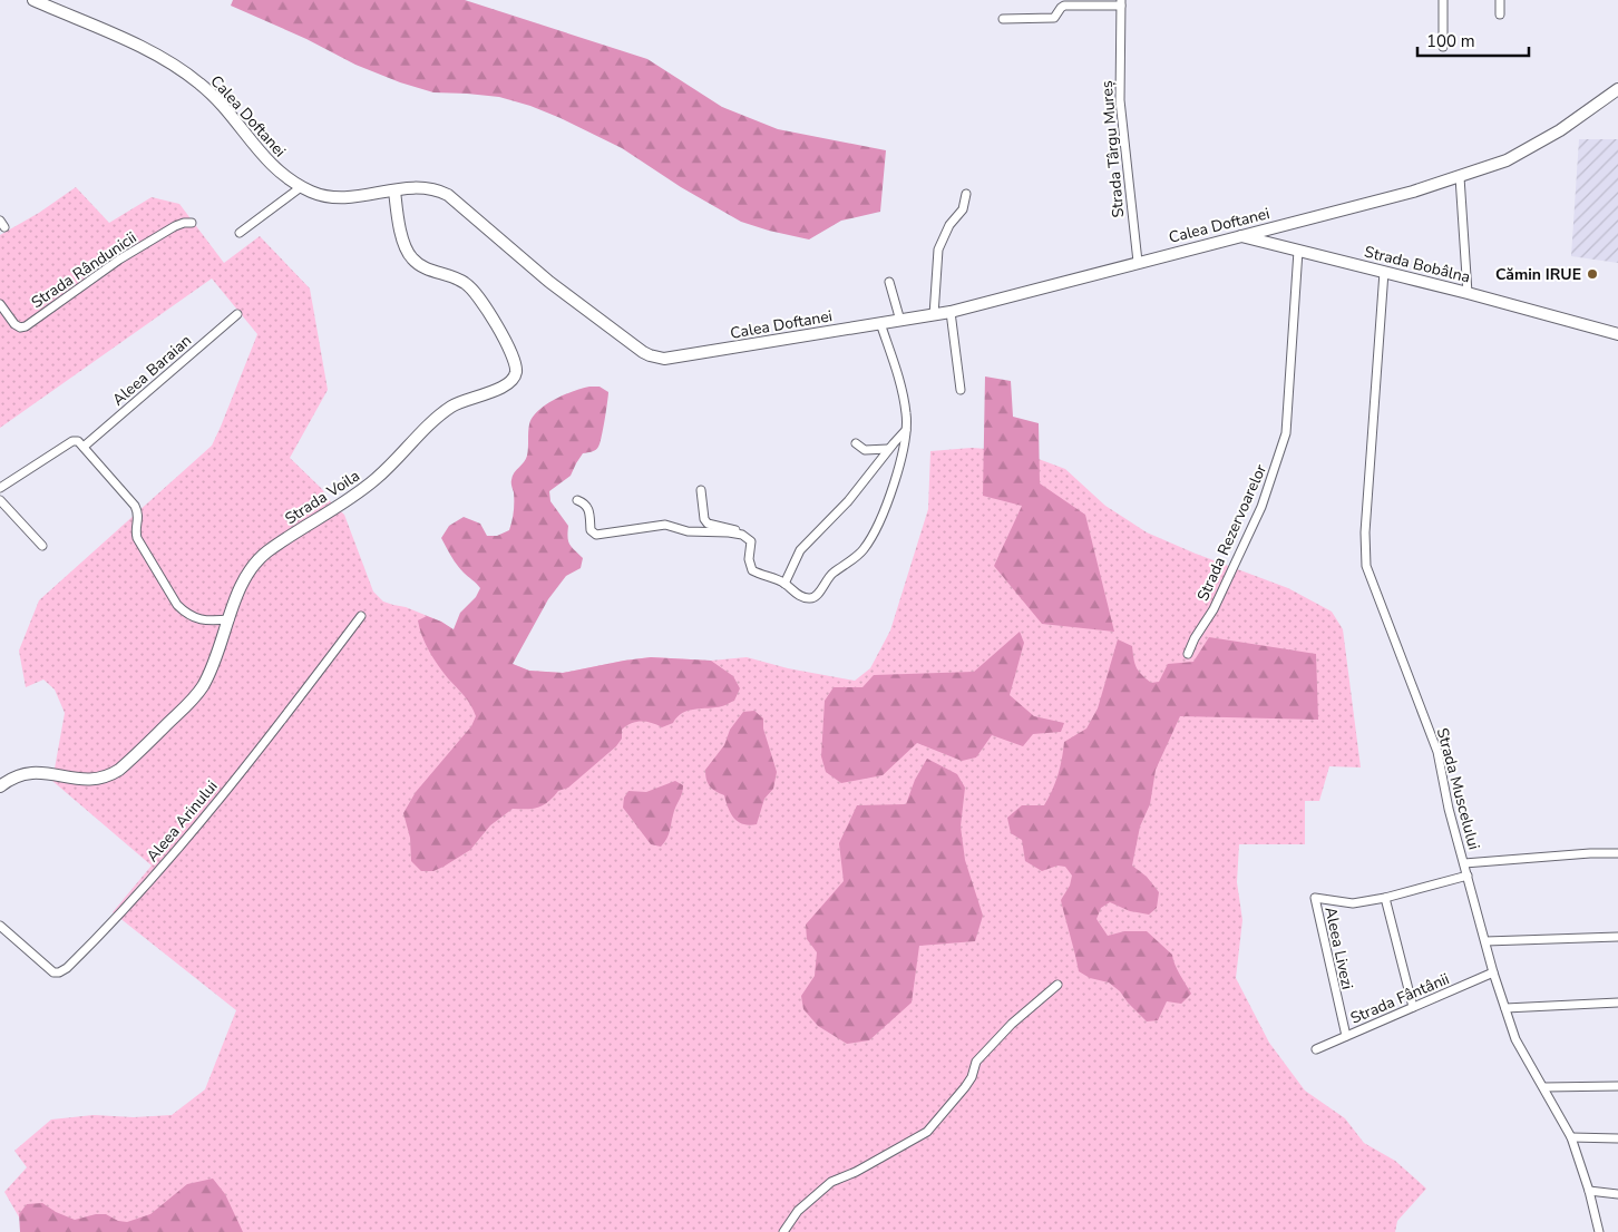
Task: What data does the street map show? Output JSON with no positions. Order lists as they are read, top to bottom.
{
  "streets": {
    "main road": ["Calea Doftanei", "Strada Bobâlna", "Strada Voila"],
    "street": [
      "Strada Târgu Mureș",
      "Strada Rândunicii",
      "Aleea Baraian",
      "Strada Rezervoarelor",
      "Strada Muscelului",
      "Aleea Arinului",
      "Aleea Livezi",
      "Strada Fântânii"
    ]
  },
  "crossings": [
    ["Calea Doftanei", "Strada Târgu Mureș"],
    ["Calea Doftanei", "Strada Bobâlna"],
    ["Calea Doftanei", "Strada Voila"],
    ["Strada Bobâlna", "Strada Rezervoarelor"],
    ["Strada Bobâlna", "Strada Muscelului"],
    ["Strada Muscelului", "Strada Fântânii"],
    ["Aleea Livezi", "Strada Fântânii"]
  ],
  "places": ["Cămin IRUE"],
  "scale_bar": "100 m"
}
